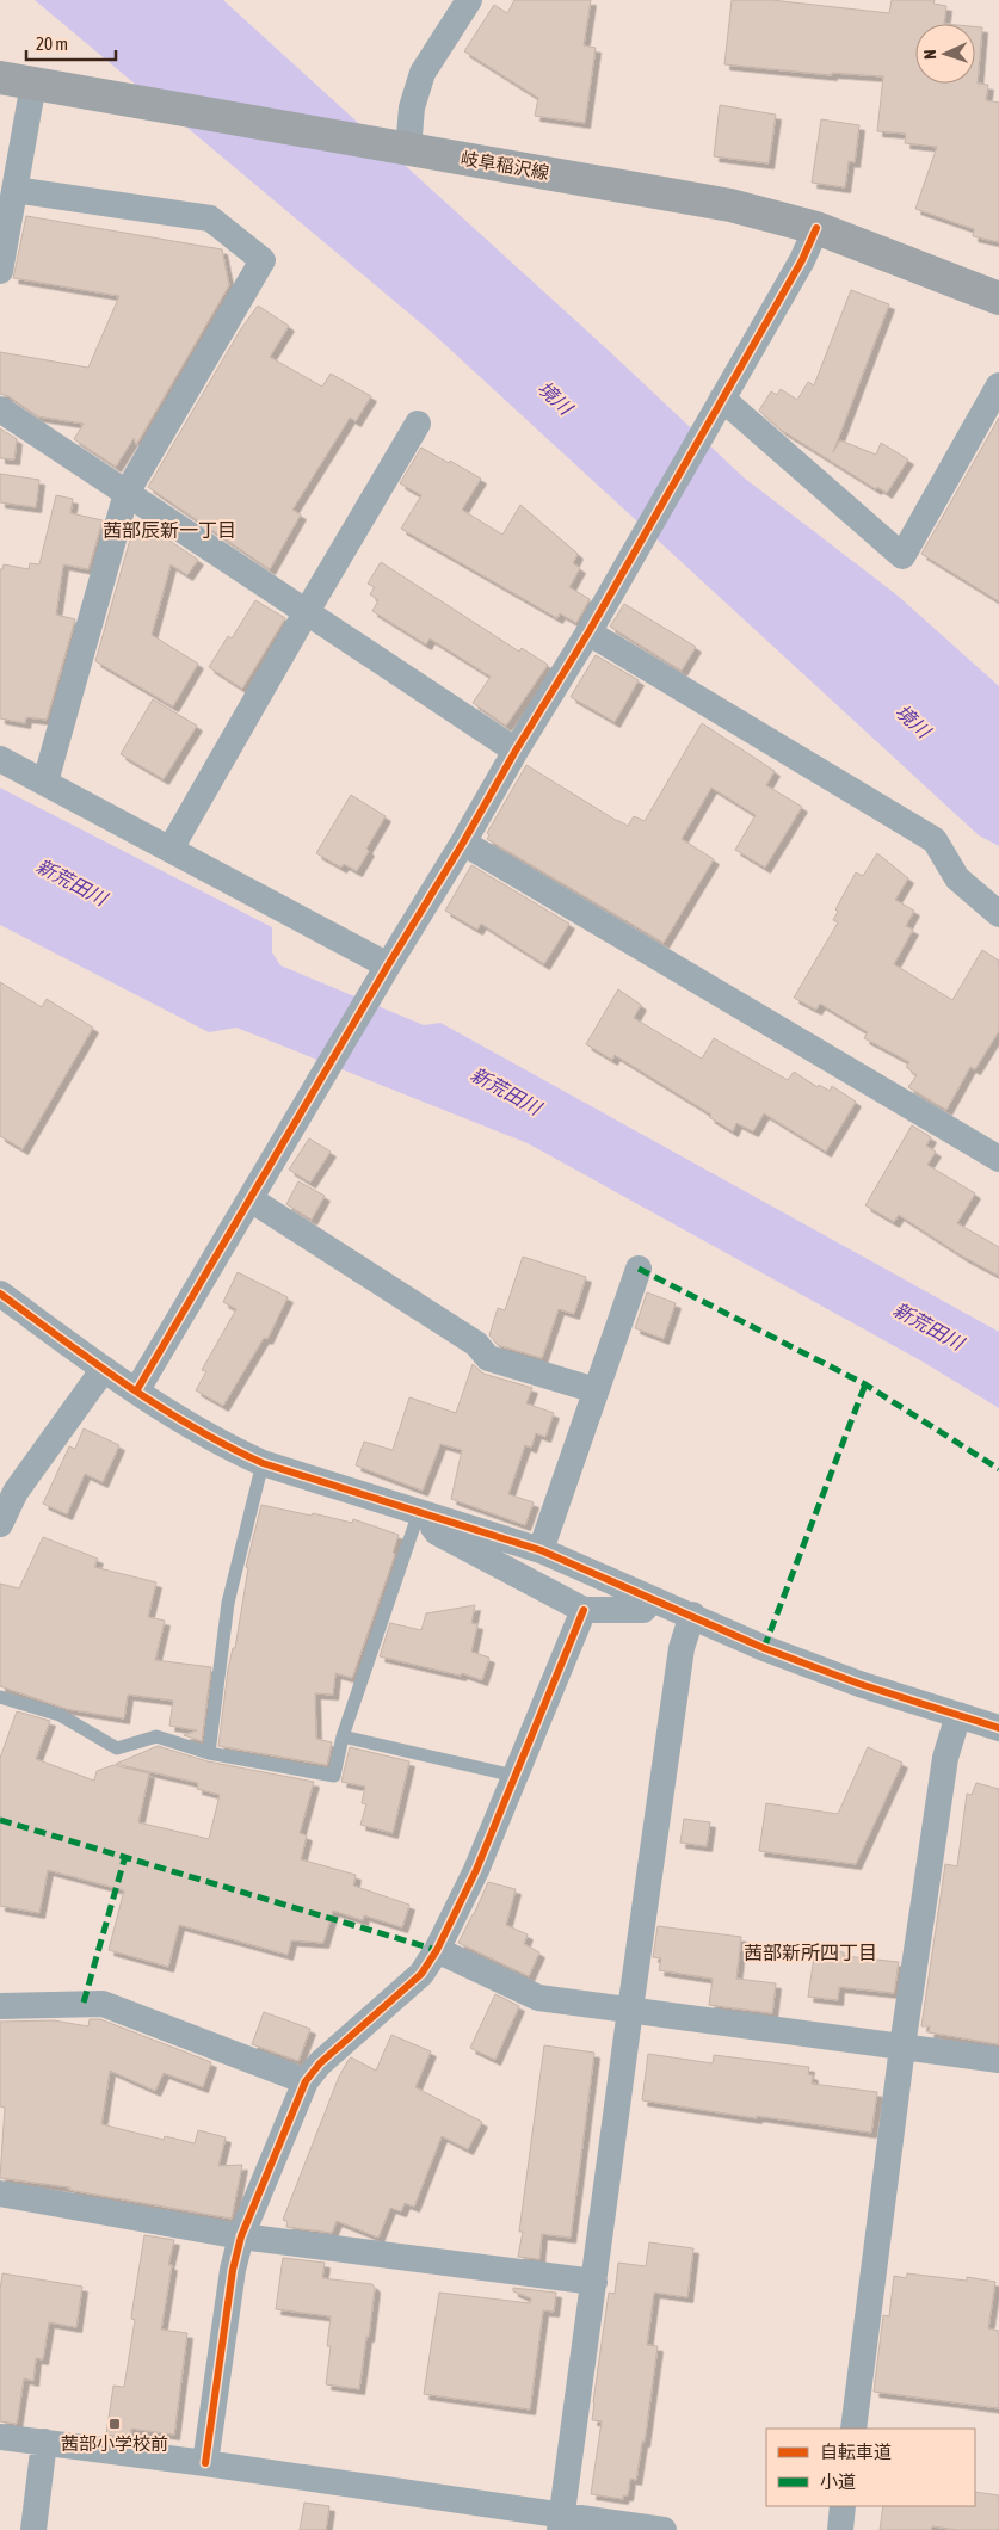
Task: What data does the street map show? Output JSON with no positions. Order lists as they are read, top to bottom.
{
  "streets": {
    "main road": ["岐阜稲沢線"]
  },
  "districts": ["茜部辰新一丁目", "茜部新所四丁目"],
  "water": ["境川", "新荒田川"],
  "places": {
    "transit": ["茜部小学校前"]
  },
  "legend": ["自転車道", "小道"],
  "scale_bar": "20 m",
  "north": "left"
}
